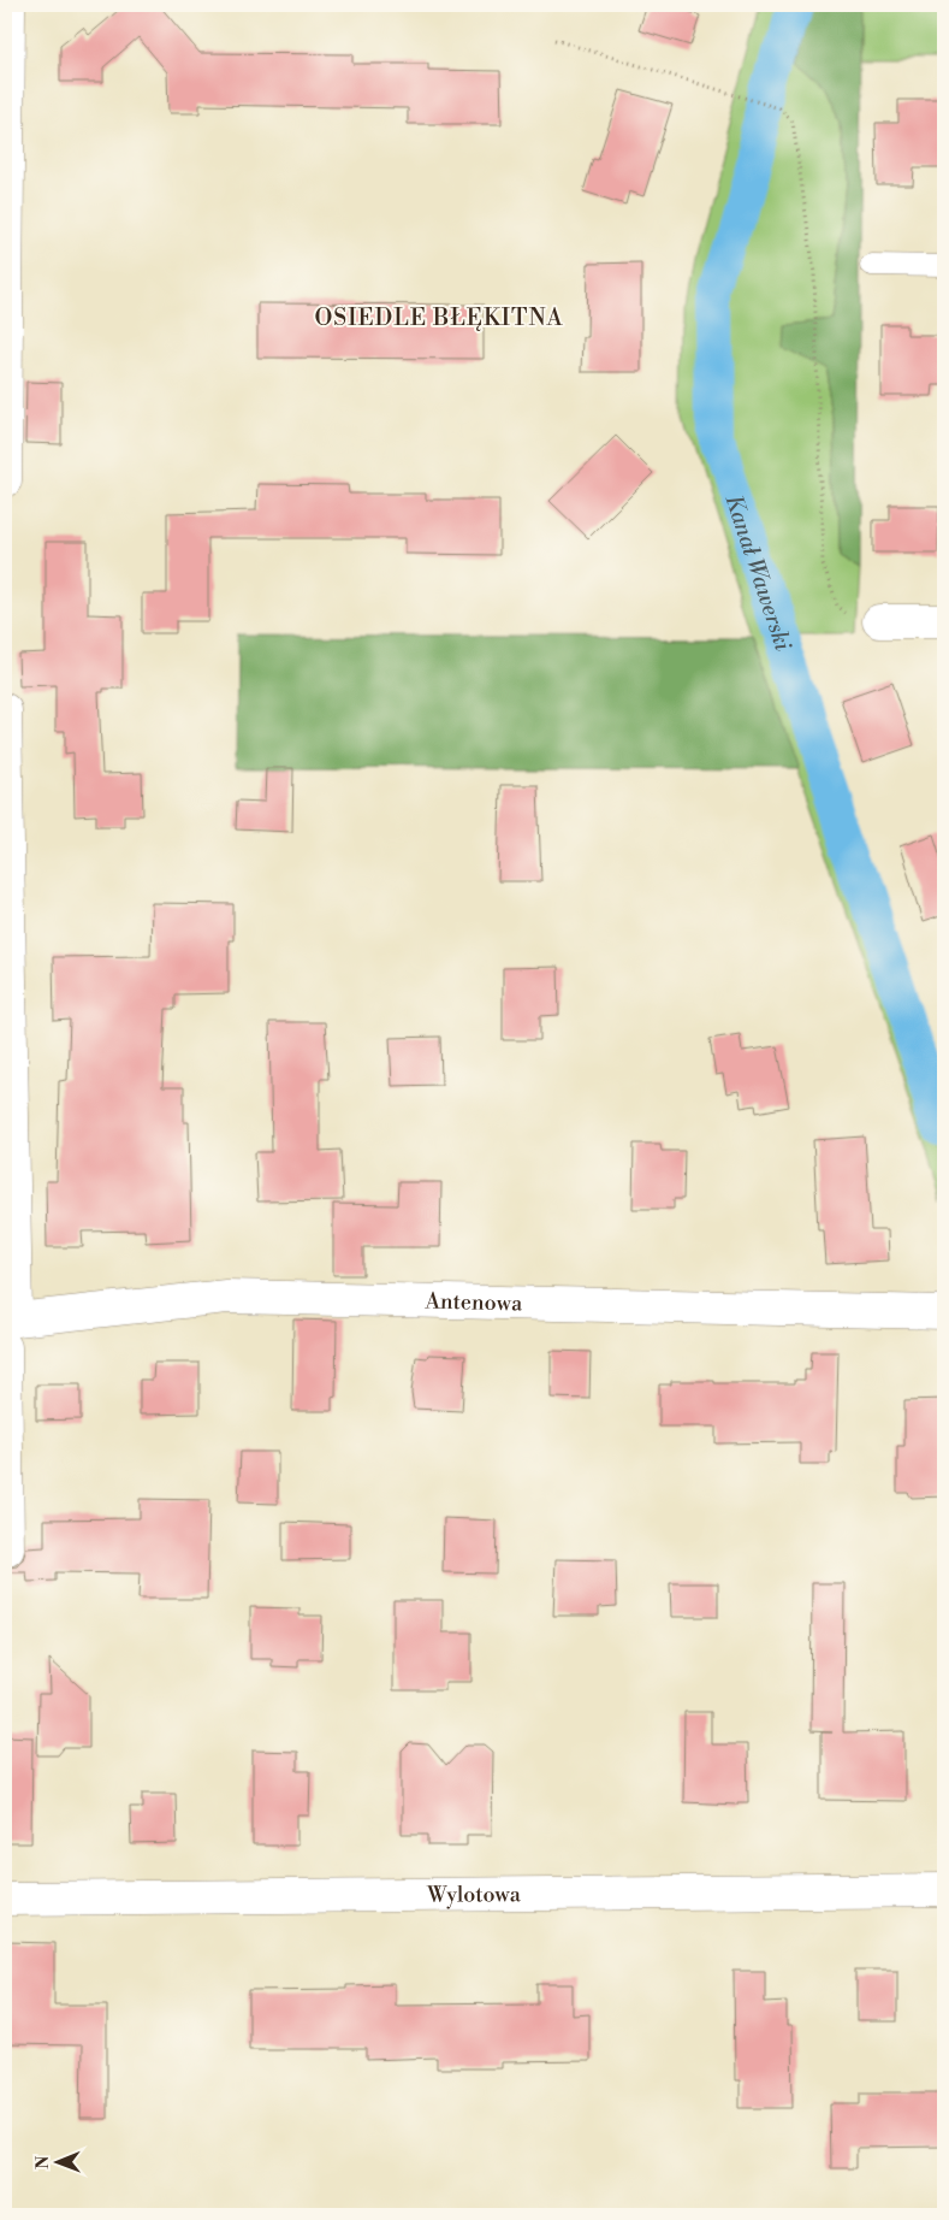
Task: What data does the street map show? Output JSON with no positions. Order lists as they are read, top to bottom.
{
  "streets": {
    "street": ["Antenowa", "Wylotowa"]
  },
  "districts": ["OSIEDLE BŁĘKITNA"],
  "water": ["Kanał Wawerski"],
  "north": "left"
}
